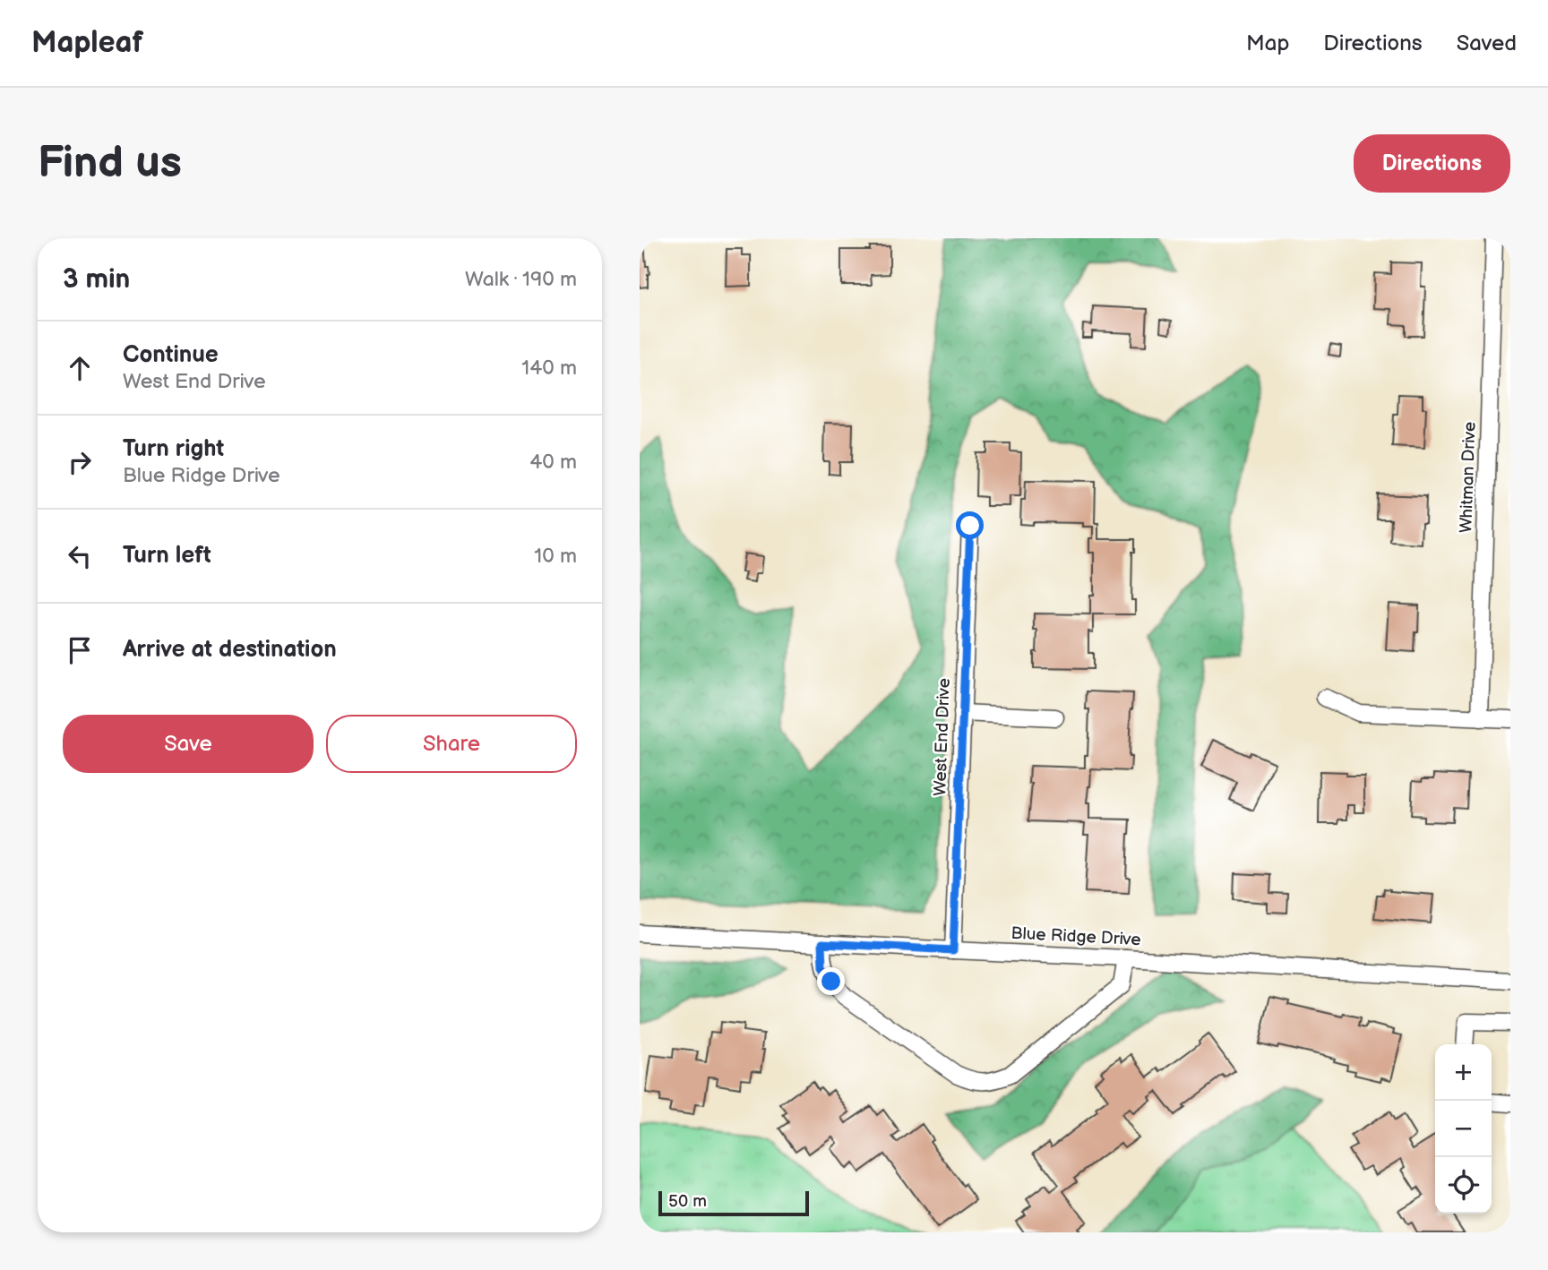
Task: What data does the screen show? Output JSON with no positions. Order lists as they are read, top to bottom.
{
  "streets": {
    "street": ["Whitman Drive", "West End Drive", "Blue Ridge Drive"]
  },
  "crossings": [
    ["West End Drive", "Blue Ridge Drive"]
  ],
  "scale_bar": "50 m",
  "page": {
    "header": "Mapleaf",
    "nav": ["Map", "Directions", "Saved"],
    "buttons": [
      "Directions",
      ["Save", "Share"]
    ],
    "title": "Find us",
    "heading": ["3 min", "Walk · 190 m"],
    "list": [
      ["Continue", "West End Drive", "140 m"],
      ["Turn right", "Blue Ridge Drive", "40 m"],
      ["Turn left", "10 m"],
      "Arrive at destination"
    ],
    "map_buttons": ["+", "−"],
    "scale": "50 m"
  }
}
